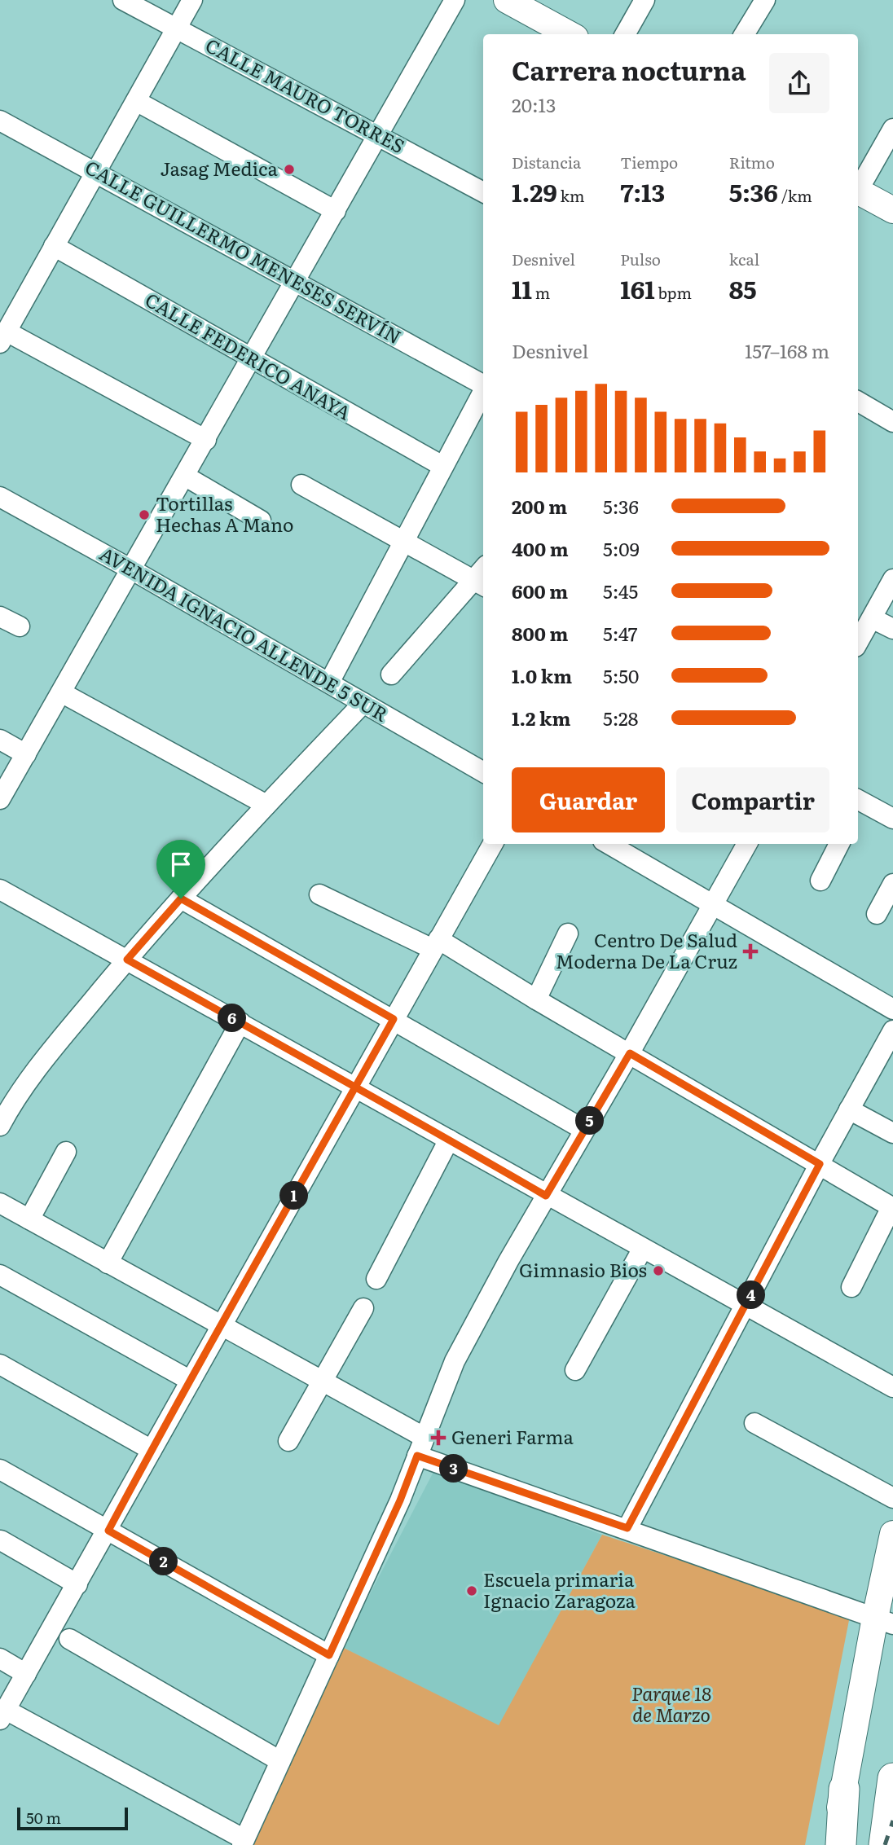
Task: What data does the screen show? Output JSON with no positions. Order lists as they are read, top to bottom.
{
  "streets": {
    "street": [
      "CALLE MAURO TORRES",
      "CALLE GUILLERMO MENESES SERVÍN",
      "CALLE FEDERICO ANAYA",
      "AVENIDA IGNACIO ALLENDE 5 SUR"
    ]
  },
  "parks": ["Parque 18 de Marzo"],
  "places": {
    "other": [
      "Jasag Medica",
      "Tortillas Hechas A Mano",
      "Gimnasio Bios",
      "Escuela primaria Ignacio Zaragoza"
    ],
    "health": ["Centro De Salud Moderna De La Cruz", "Generi Farma"]
  },
  "scale_bar": "50 m",
  "page": {
    "heading": ["Carrera nocturna", "20:13"],
    "stats": [
      ["Distancia", "1.29 km"],
      ["Tiempo", "7:13"],
      ["Ritmo", "5:36 /km"],
      ["Desnivel", "11 m"],
      ["Pulso", "161 bpm"],
      ["kcal", "85"]
    ],
    "chart": ["Desnivel", "157–168 m"],
    "list": [
      {
        "name": "200 m",
        "note": "5:36"
      },
      {
        "name": "400 m",
        "note": "5:09"
      },
      {
        "name": "600 m",
        "note": "5:45"
      },
      {
        "name": "800 m",
        "note": "5:47"
      },
      {
        "name": "1.0 km",
        "note": "5:50"
      },
      {
        "name": "1.2 km",
        "note": "5:28"
      }
    ],
    "buttons": ["Guardar", "Compartir"],
    "pins": [
      "6",
      "5",
      "1",
      "4",
      "3",
      "2"
    ],
    "scale": "50 m"
  }
}
